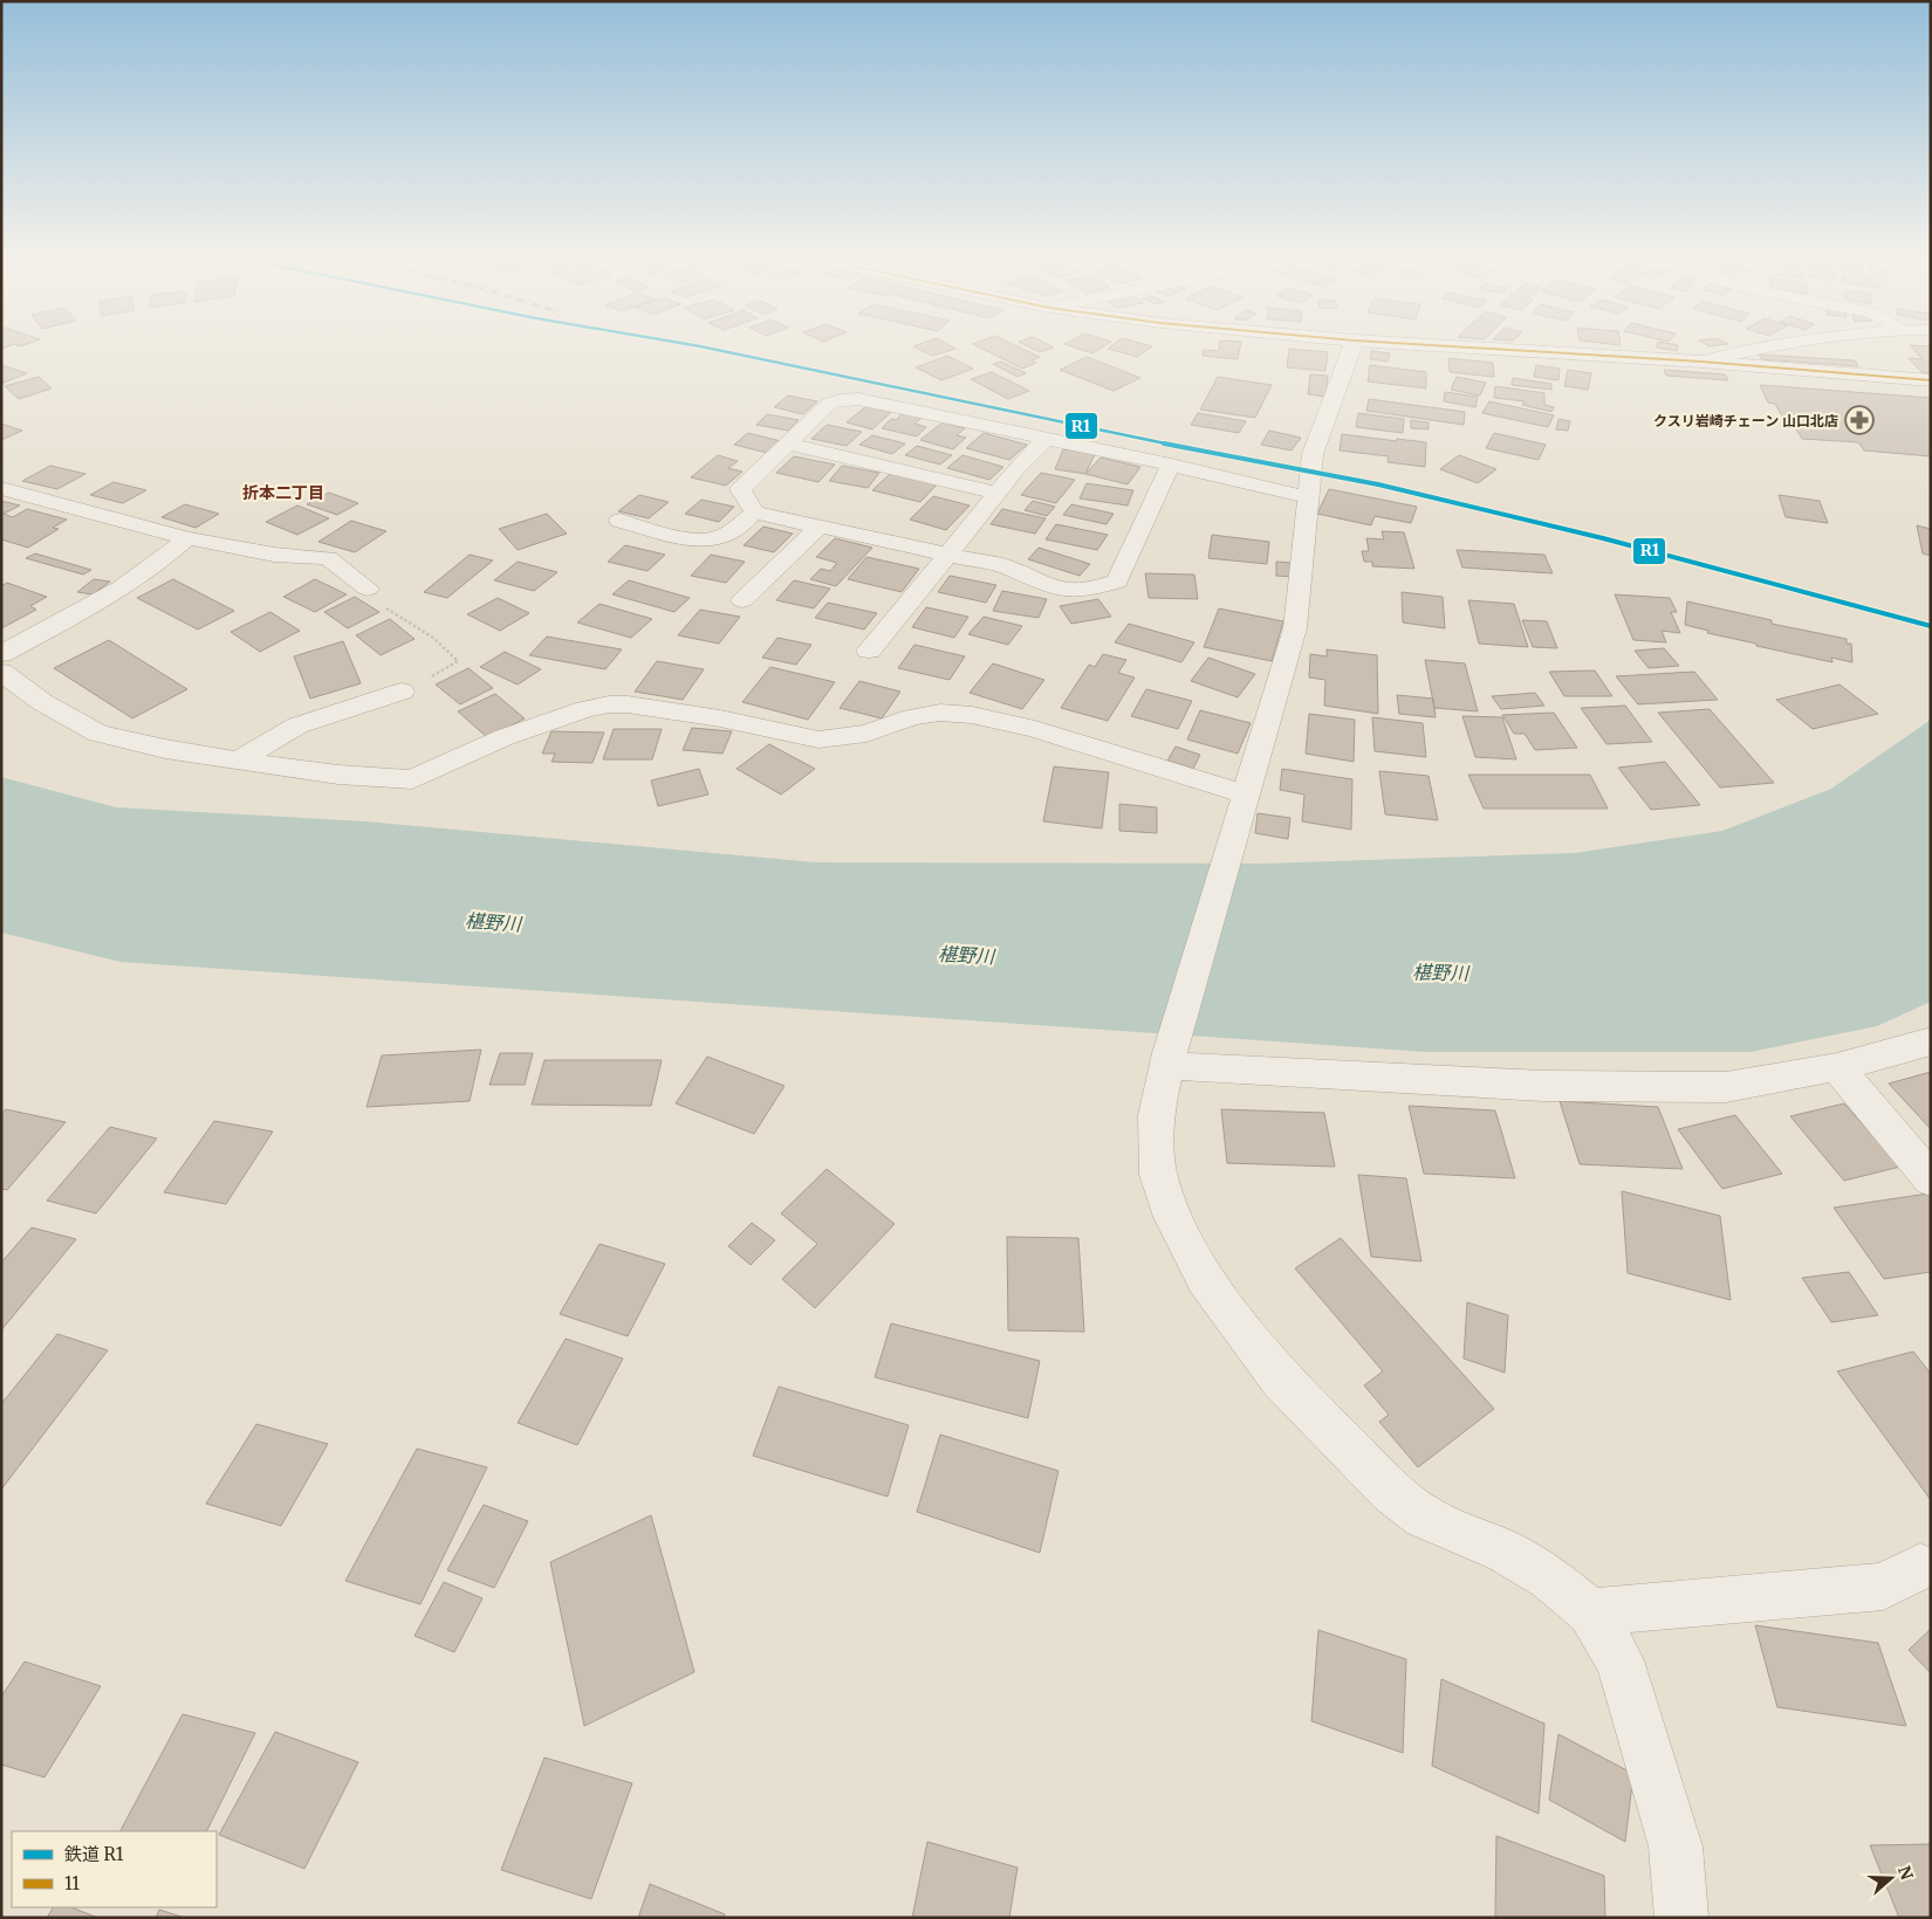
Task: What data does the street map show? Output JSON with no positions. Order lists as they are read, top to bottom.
{
  "districts": ["折本二丁目"],
  "water": ["椹野川"],
  "places": {
    "pharmacy": ["クスリ岩崎チェーン 山口北店"]
  },
  "lines": ["rail line R1", "transit line 11"],
  "legend": ["鉄道 R1", "11"],
  "north": "right"
}
